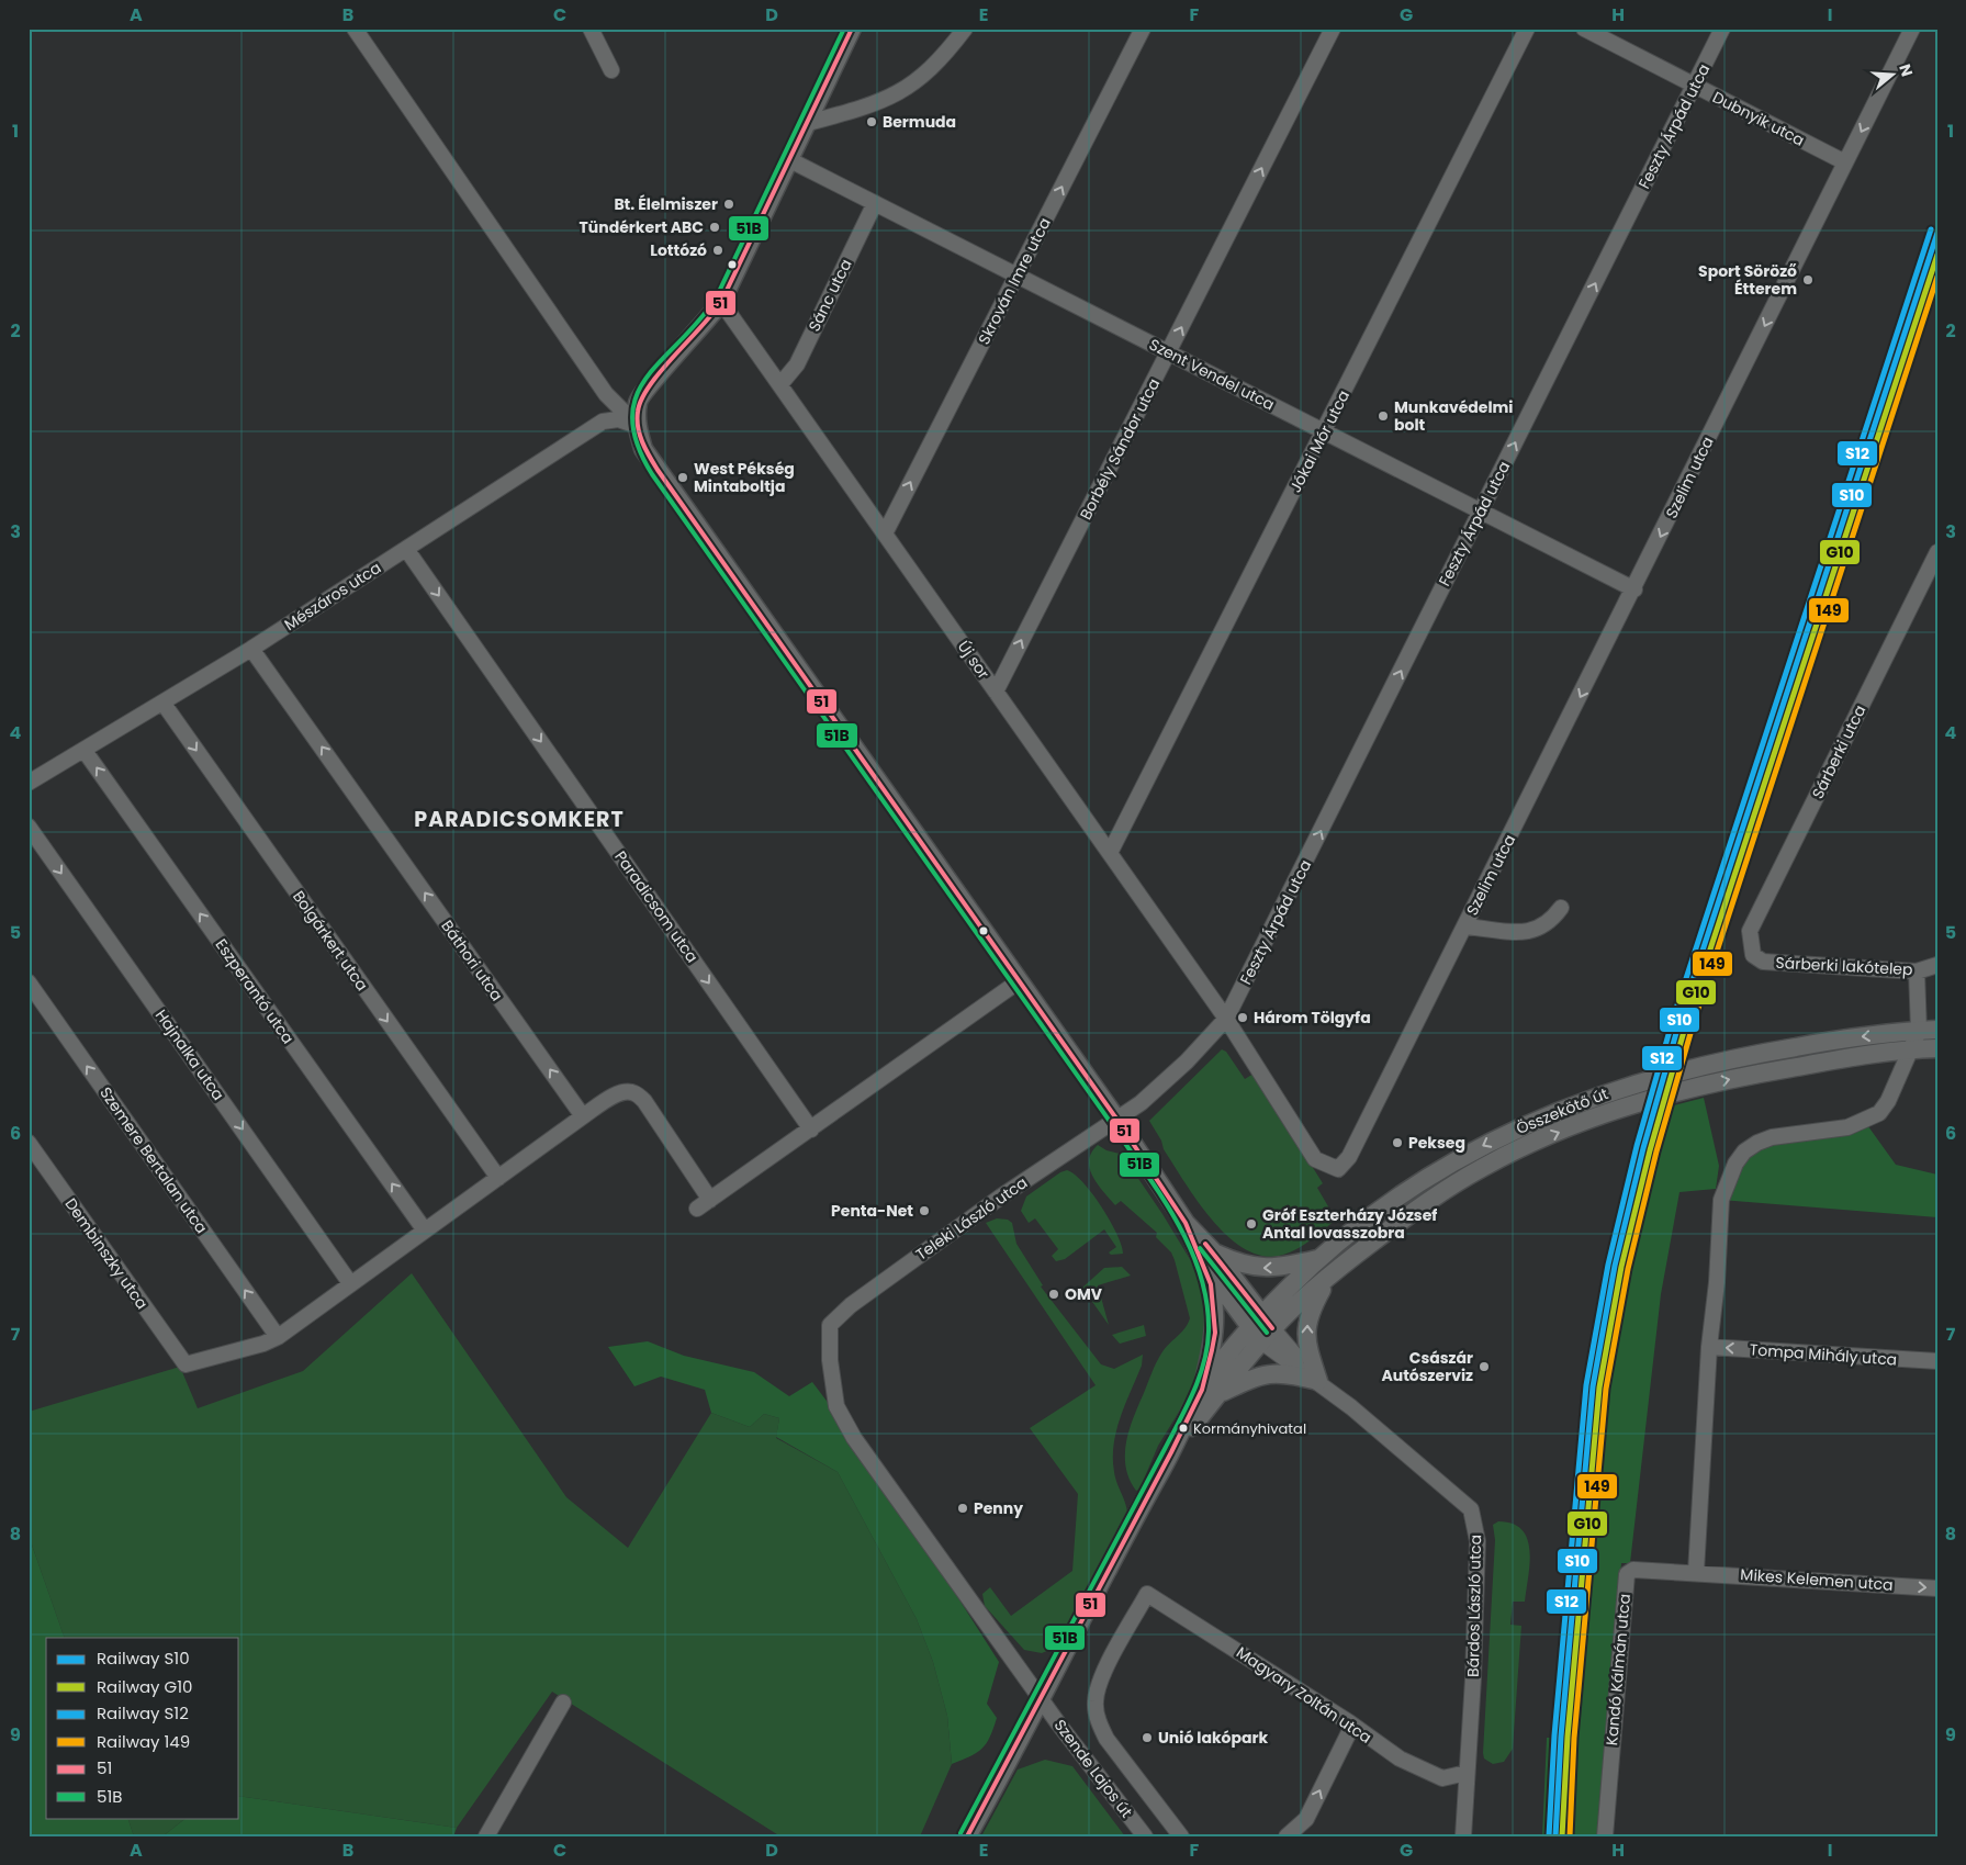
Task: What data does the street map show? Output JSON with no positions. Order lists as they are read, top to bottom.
{
  "streets": {
    "street": [
      "Dubnyik utca",
      "Feszty Árpád utca",
      "Skrován Imre utca",
      "Sánc utca",
      "Szent Vendel utca",
      "Jókai Mór utca",
      "Borbély Sándor utca",
      "Szelim utca",
      "Mészáros utca",
      "Új sor",
      "Sárberki utca",
      "Paradicsom utca",
      "Bolgárkert utca",
      "Báthori utca",
      "Sárberki lakótelep",
      "Eszperantó utca",
      "Hajnalka utca",
      "Összekötő út",
      "Szemere Bertalan utca",
      "Teleki László utca",
      "Dembinszky utca",
      "Tompa Mihály utca",
      "Mikes Kelemen utca",
      "Bárdos László utca",
      "Kandó Kálmán utca",
      "Magyary Zoltán utca",
      "Szende Lajos út"
    ]
  },
  "crossings": [
    ["Dubnyik utca", "Feszty Árpád utca"],
    ["Dubnyik utca", "Szelim utca"],
    ["Feszty Árpád utca", "Szent Vendel utca"],
    ["Feszty Árpád utca", "Új sor"],
    ["Feszty Árpád utca", "Teleki László utca"],
    ["Skrován Imre utca", "Szent Vendel utca"],
    ["Skrován Imre utca", "Új sor"],
    ["Sánc utca", "Szent Vendel utca"],
    ["Sánc utca", "Új sor"],
    ["Szent Vendel utca", "Jókai Mór utca"],
    ["Szent Vendel utca", "Borbély Sándor utca"],
    ["Szent Vendel utca", "Szelim utca"],
    ["Jókai Mór utca", "Új sor"],
    ["Borbély Sándor utca", "Új sor"],
    ["Szelim utca", "Új sor"],
    ["Mészáros utca", "Paradicsom utca"],
    ["Mészáros utca", "Bolgárkert utca"],
    ["Mészáros utca", "Báthori utca"],
    ["Mészáros utca", "Eszperantó utca"],
    ["Sárberki utca", "Sárberki lakótelep"],
    ["Összekötő út", "Bárdos László utca"],
    ["Szemere Bertalan utca", "Dembinszky utca"],
    ["Teleki László utca", "Szende Lajos út"],
    ["Mikes Kelemen utca", "Kandó Kálmán utca"],
    ["Bárdos László utca", "Magyary Zoltán utca"]
  ],
  "one_way": [
    "Feszty Árpád utca",
    "Skrován Imre utca",
    "Borbély Sándor utca",
    "Szelim utca",
    "Paradicsom utca",
    "Bolgárkert utca",
    "Báthori utca",
    "Eszperantó utca",
    "Hajnalka utca",
    "Szemere Bertalan utca",
    "Tompa Mihály utca",
    "Mikes Kelemen utca"
  ],
  "districts": ["PARADICSOMKERT"],
  "places": [
    "Bermuda",
    "Bt. Élelmiszer",
    "Tündérkert ABC",
    "Lottózó",
    "Sport Söröző Étterem",
    "Munkavédelmi bolt",
    "West Pékség Mintaboltja",
    "Három Tölgyfa",
    "Pekseg",
    "Penta-Net",
    "Gróf Eszterházy József Antal lovasszobra",
    "OMV",
    "Császár Autószerviz",
    "Kormányhivatal",
    "Penny",
    "Unió lakópark"
  ],
  "lines": [
    "transit line 51",
    "transit line 51B",
    "rail line S12",
    "rail line S10",
    "rail line G10",
    "rail line 149"
  ],
  "legend": [
    "Railway S10",
    "Railway G10",
    "Railway S12",
    "Railway 149",
    "51",
    "51B"
  ],
  "north": "right",
  "grid": {
    "columns": [
      "A",
      "B",
      "C",
      "D",
      "E",
      "F",
      "G",
      "H",
      "I"
    ],
    "rows": [
      "1",
      "2",
      "3",
      "4",
      "5",
      "6",
      "7",
      "8",
      "9"
    ]
  }
}
